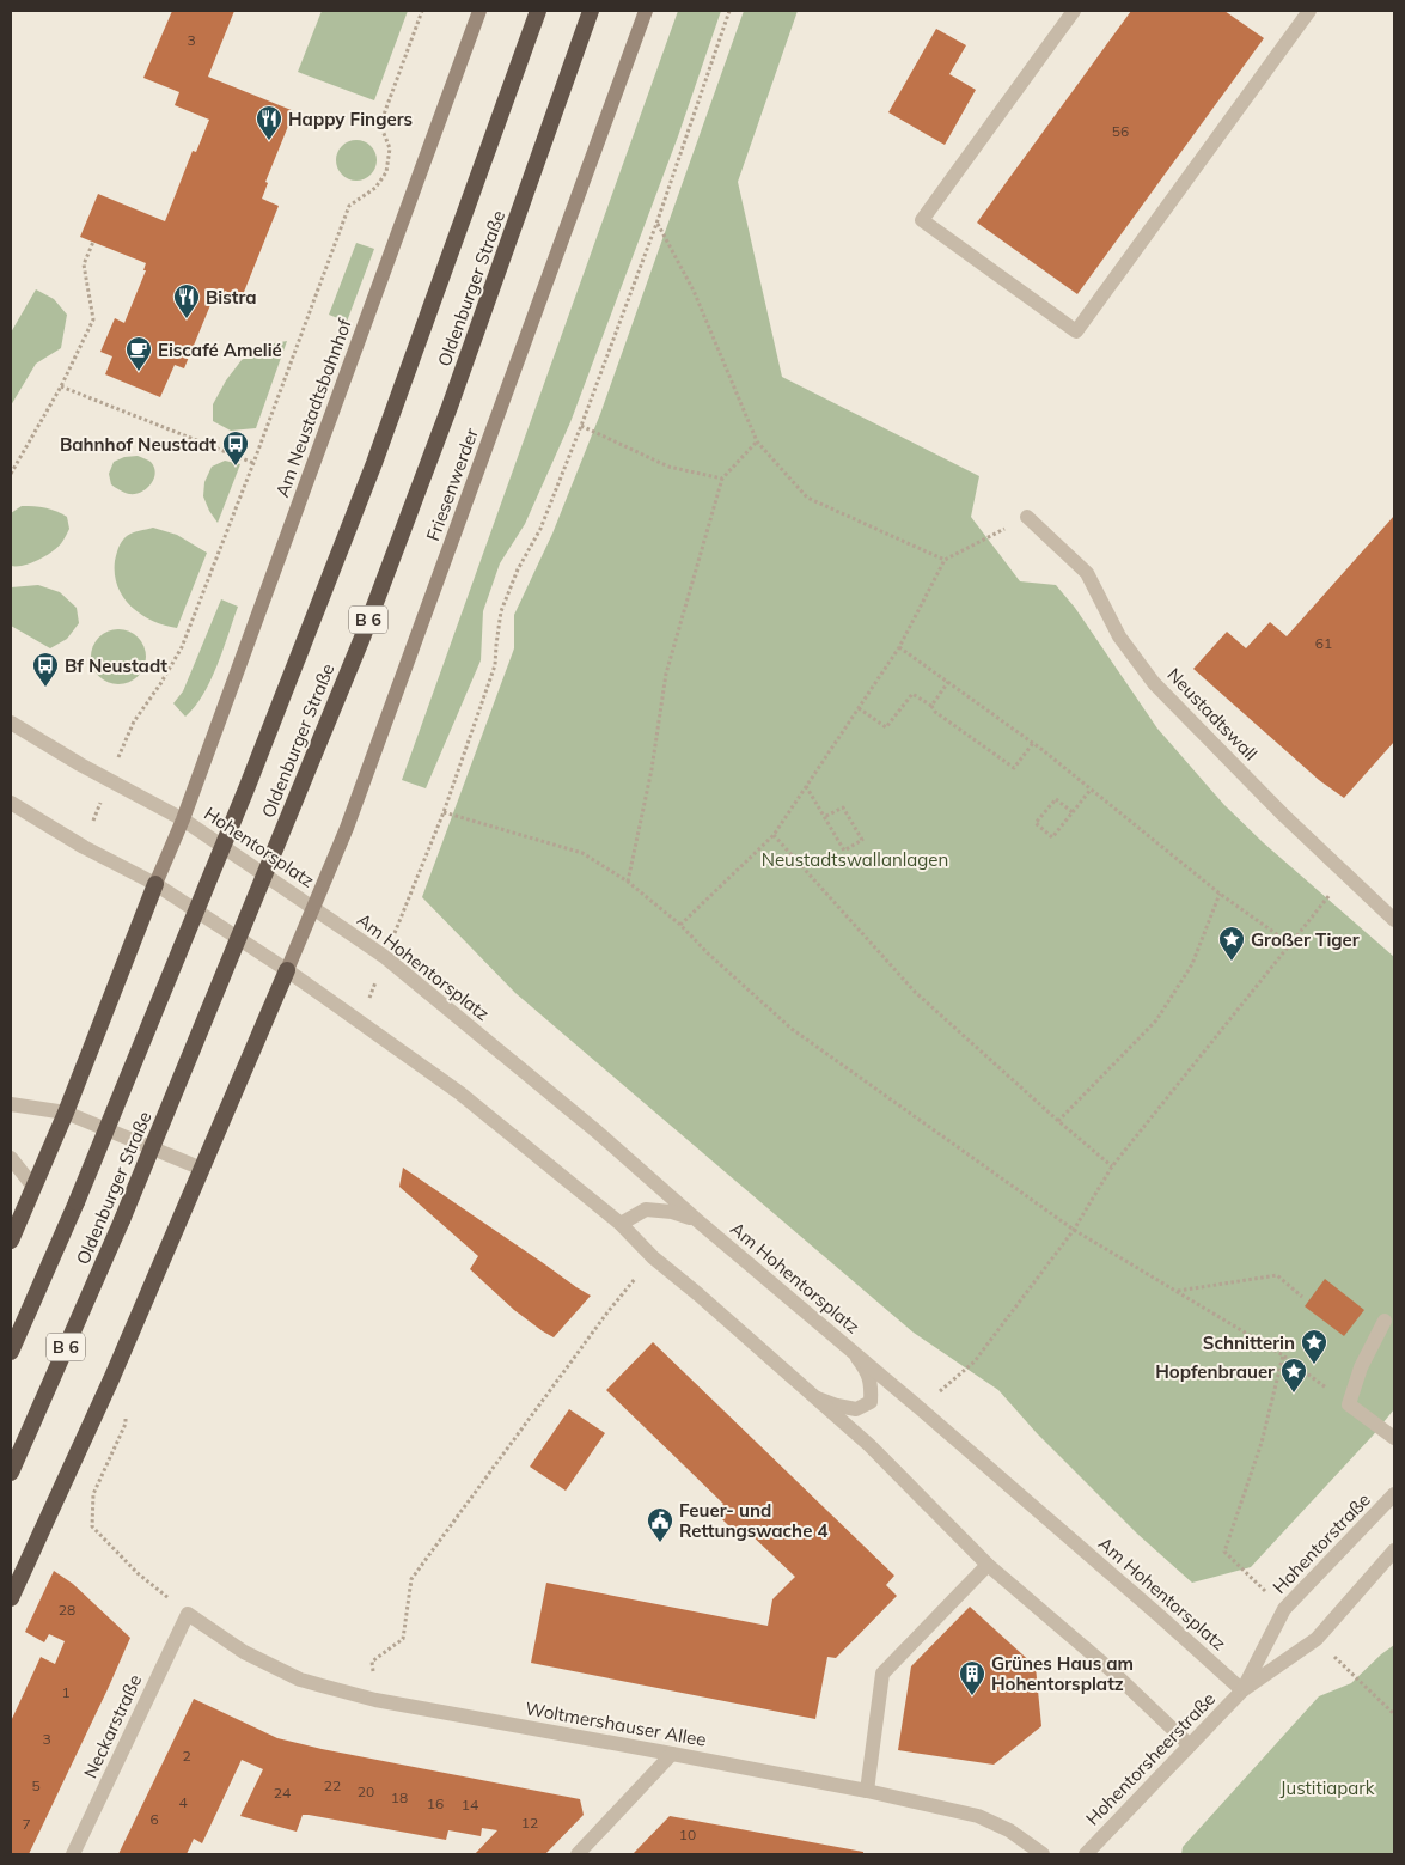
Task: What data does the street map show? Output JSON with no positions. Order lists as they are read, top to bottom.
{
  "streets": {
    "highway": ["Oldenburger Straße", "B 6"],
    "main road": ["Am Neustadtsbahnhof", "Friesenwerder"],
    "street": [
      "Neustadtswall",
      "Hohentorsplatz",
      "Am Hohentorsplatz",
      "Hohentorstraße",
      "Woltmershauser Allee",
      "Neckarstraße",
      "Hohentorsheerstraße"
    ]
  },
  "crossings": [
    ["Am Neustadtsbahnhof", "Hohentorsplatz"],
    ["Friesenwerder", "Hohentorsplatz"],
    ["Friesenwerder", "Am Hohentorsplatz"],
    ["Hohentorsplatz", "Am Hohentorsplatz"],
    ["Am Hohentorsplatz", "Hohentorstraße"],
    ["Am Hohentorsplatz", "Hohentorsheerstraße"],
    ["Hohentorstraße", "Hohentorsheerstraße"],
    ["Woltmershauser Allee", "Neckarstraße"]
  ],
  "parks": ["Neustadtswallanlagen", "Justitiapark"],
  "places": {
    "restaurant": ["Happy Fingers", "Bistra"],
    "cafe": ["Eiscafé Amelié"],
    "bus stop": ["Bahnhof Neustadt", "Bf Neustadt"],
    "place": ["Großer Tiger", "Schnitterin", "Hopfenbrauer"],
    "public building": ["Feuer- und Rettungswache 4"],
    "building": ["Grünes Haus am Hohentorsplatz"]
  },
  "house_numbers": [
    "3",
    "56",
    "61",
    "28",
    "1",
    "3",
    "2",
    "5",
    "22",
    "20",
    "24",
    "18",
    "4",
    "16",
    "14",
    "6",
    "12",
    "7",
    "10"
  ]
}
